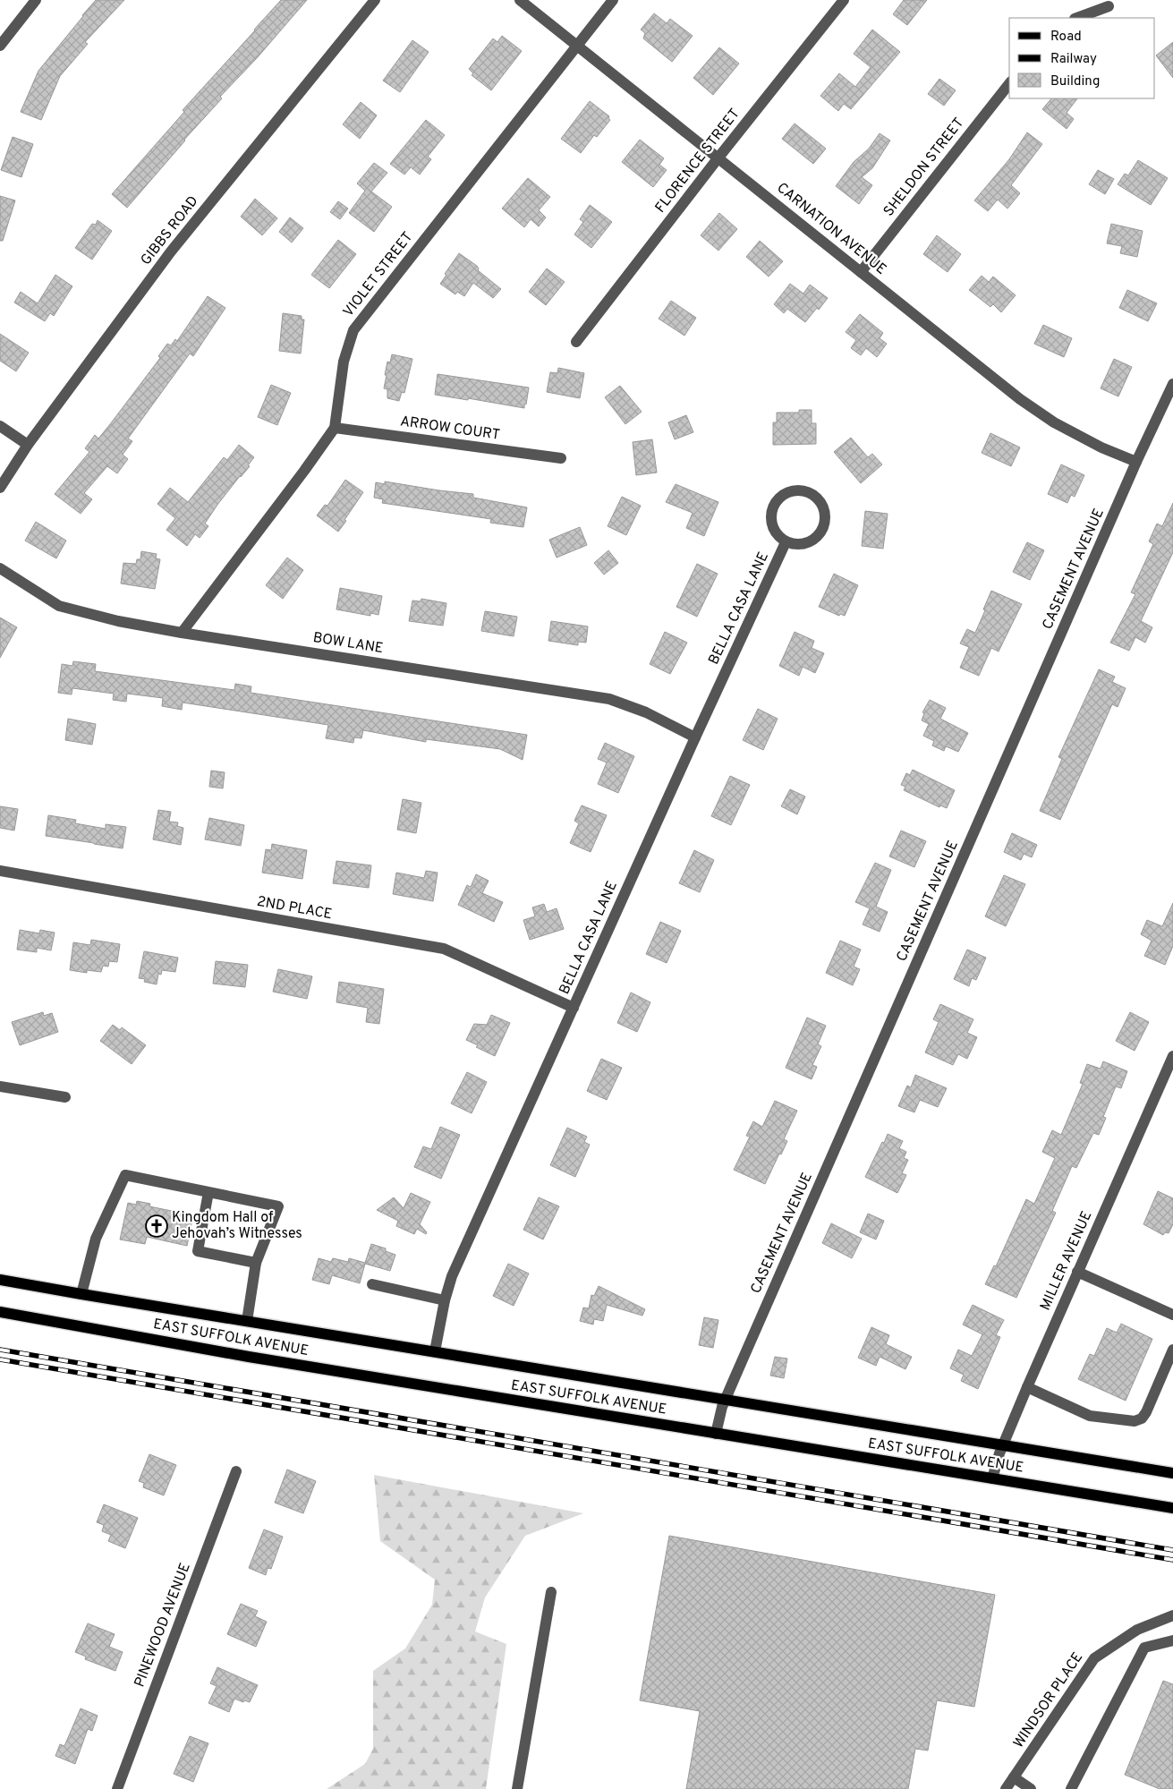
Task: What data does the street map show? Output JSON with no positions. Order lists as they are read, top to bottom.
{
  "streets": {
    "main road": ["EAST SUFFOLK AVENUE"],
    "street": [
      "FLORENCE STREET",
      "SHELDON STREET",
      "CARNATION AVENUE",
      "GIBBS ROAD",
      "VIOLET STREET",
      "ARROW COURT",
      "CASEMENT AVENUE",
      "BELLA CASA LANE",
      "BOW LANE",
      "2ND PLACE",
      "MILLER AVENUE",
      "PINEWOOD AVENUE",
      "WINDSOR PLACE"
    ]
  },
  "crossings": [
    ["FLORENCE STREET", "CARNATION AVENUE"],
    ["SHELDON STREET", "CARNATION AVENUE"],
    ["CARNATION AVENUE", "VIOLET STREET"],
    ["CARNATION AVENUE", "CASEMENT AVENUE"],
    ["VIOLET STREET", "ARROW COURT"],
    ["VIOLET STREET", "BOW LANE"],
    ["CASEMENT AVENUE", "EAST SUFFOLK AVENUE"],
    ["BELLA CASA LANE", "BOW LANE"],
    ["BELLA CASA LANE", "2ND PLACE"],
    ["BELLA CASA LANE", "EAST SUFFOLK AVENUE"],
    ["MILLER AVENUE", "EAST SUFFOLK AVENUE"]
  ],
  "places": {
    "church": ["Kingdom Hall of Jehovah’s Witnesses"]
  },
  "legend": ["Road", "Railway", "Building"]
}
